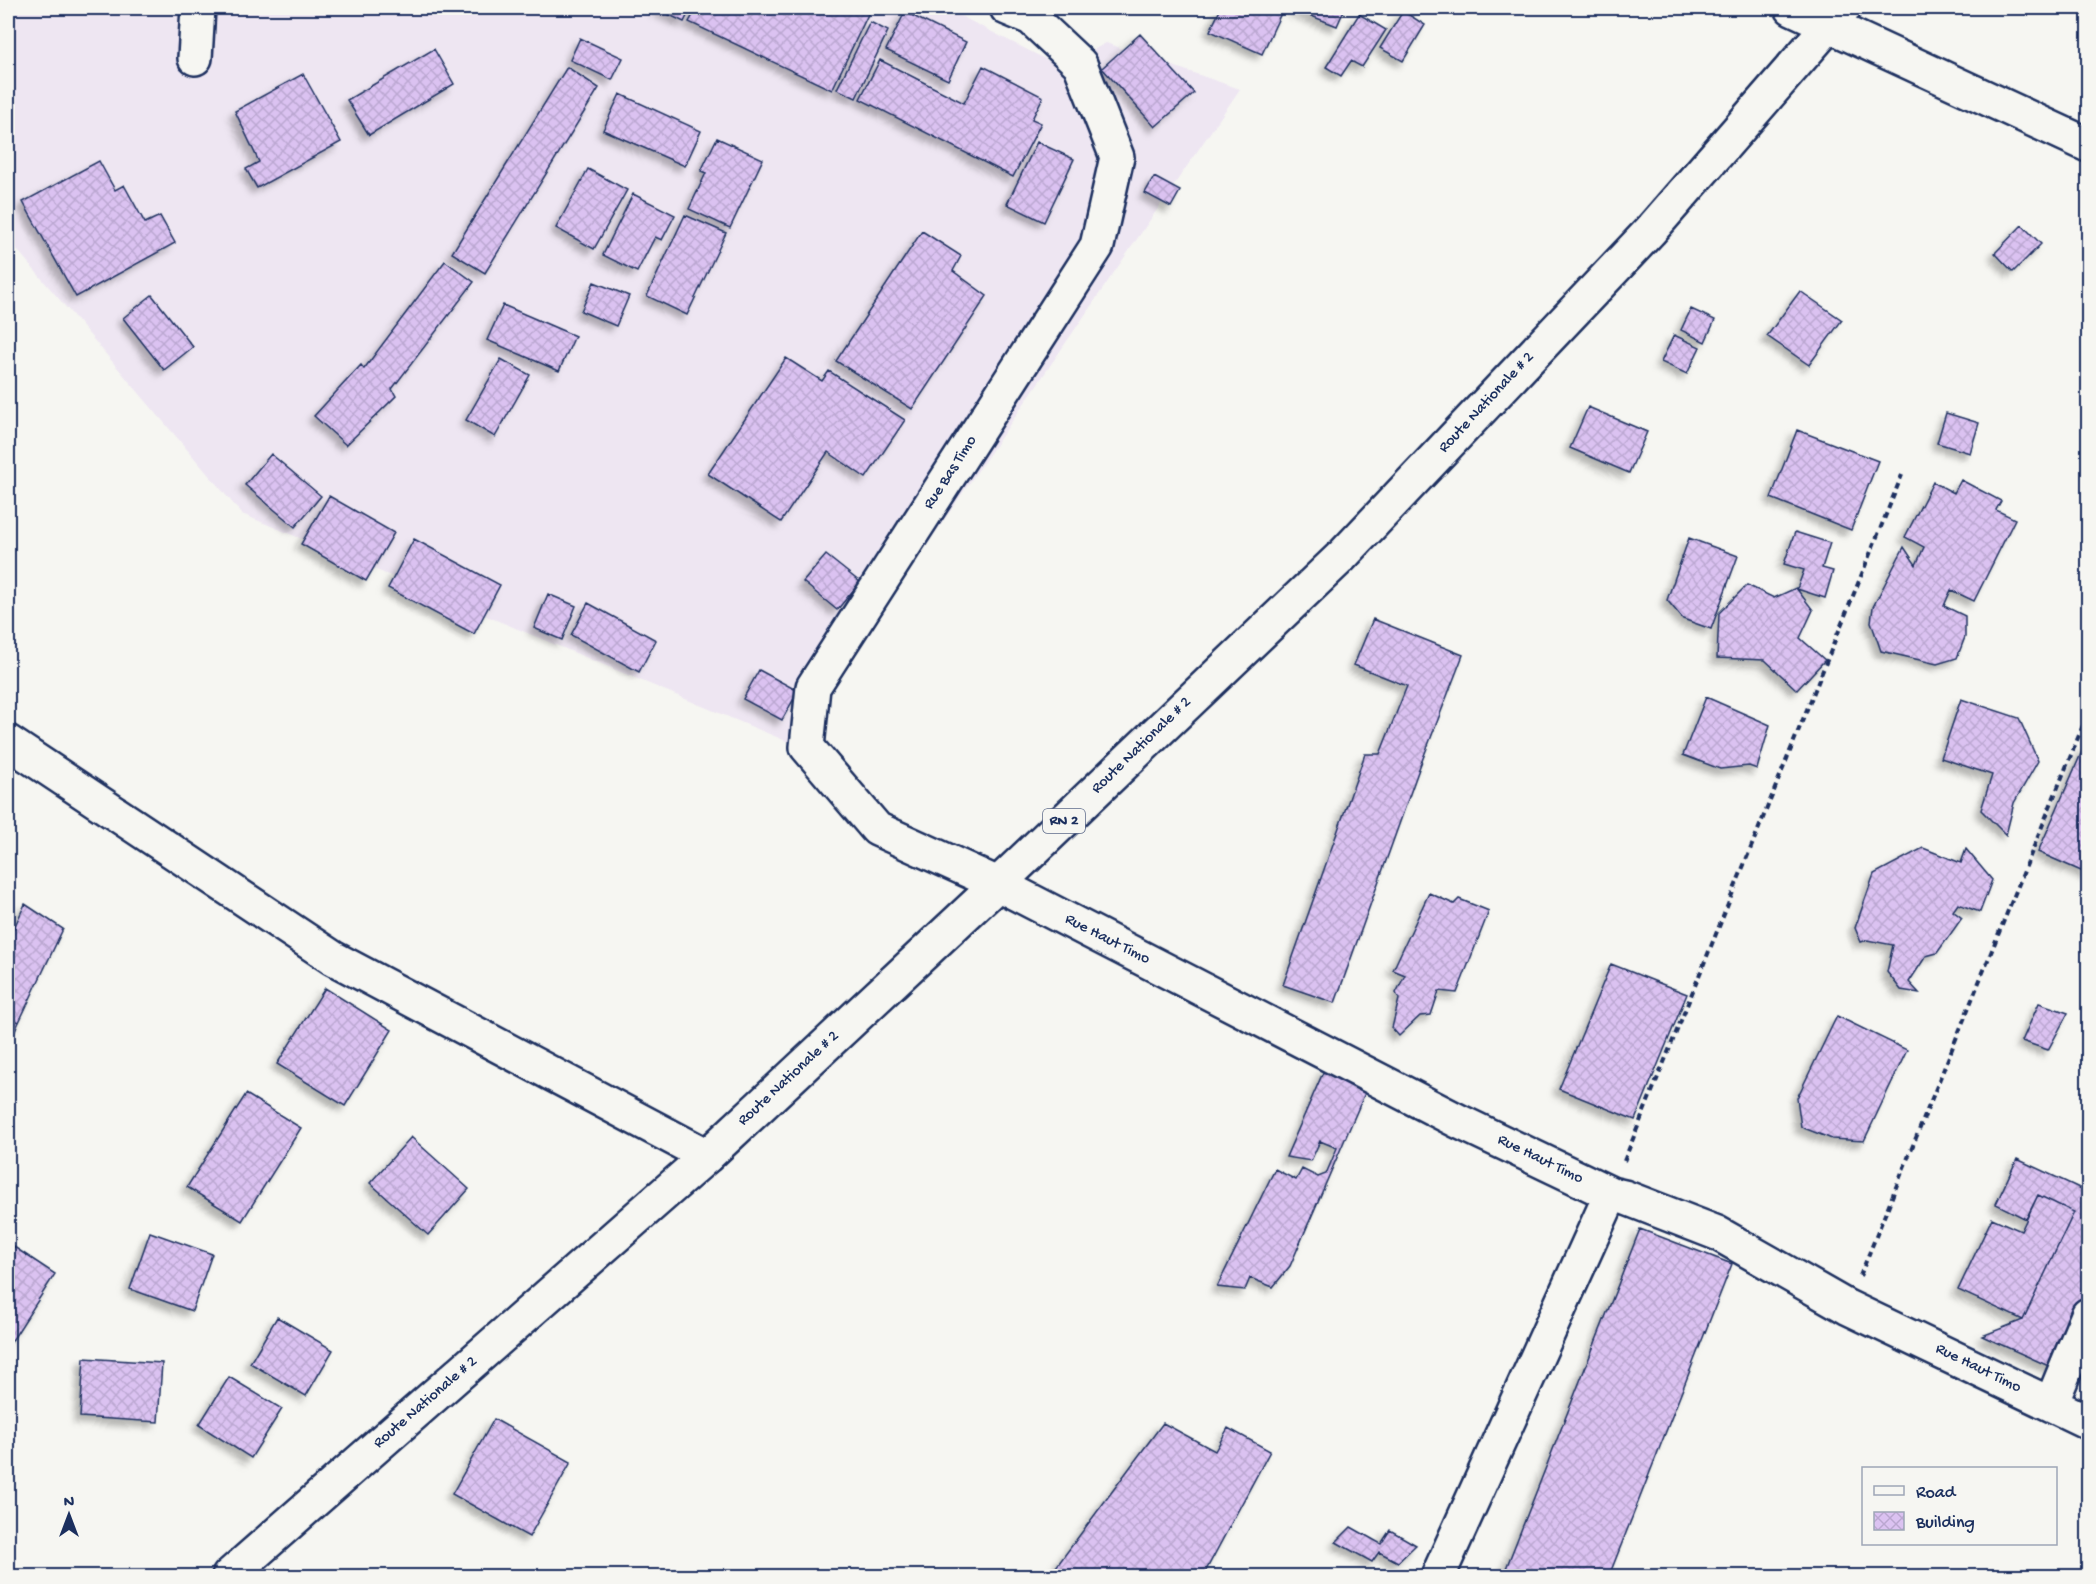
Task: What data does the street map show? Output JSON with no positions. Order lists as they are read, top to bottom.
{
  "streets": {
    "street": [
      "Route Nationale # 2",
      "Rue Bas Timo",
      "RN 2",
      "Rue Haut Timo"
    ]
  },
  "crossings": [
    ["Route Nationale # 2", "Rue Bas Timo"],
    ["Route Nationale # 2", "Rue Haut Timo"],
    ["Rue Bas Timo", "Rue Haut Timo"]
  ],
  "legend": ["Road", "Building"],
  "north": "top"
}
